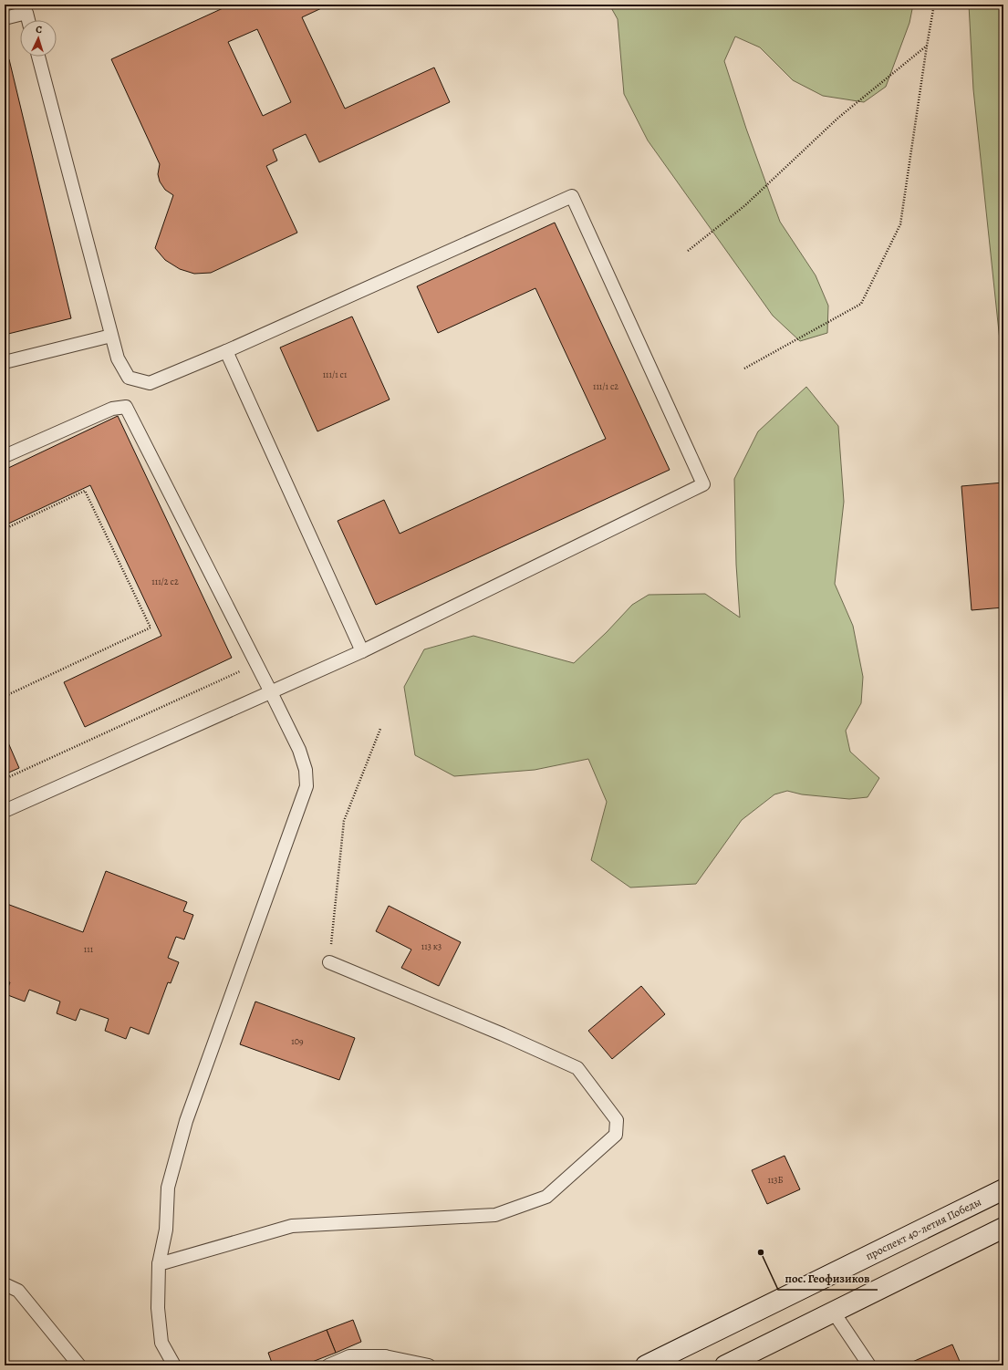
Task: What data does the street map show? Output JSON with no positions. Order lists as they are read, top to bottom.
{
  "streets": {
    "main road": ["проспект 40-летия Победы"]
  },
  "places": ["пос. Геофизиков"],
  "house_numbers": [
    "111/1 с1",
    "111/1 с2",
    "111/2 с2",
    "113 к3",
    "111",
    "109",
    "113Б"
  ],
  "north": "top"
}
